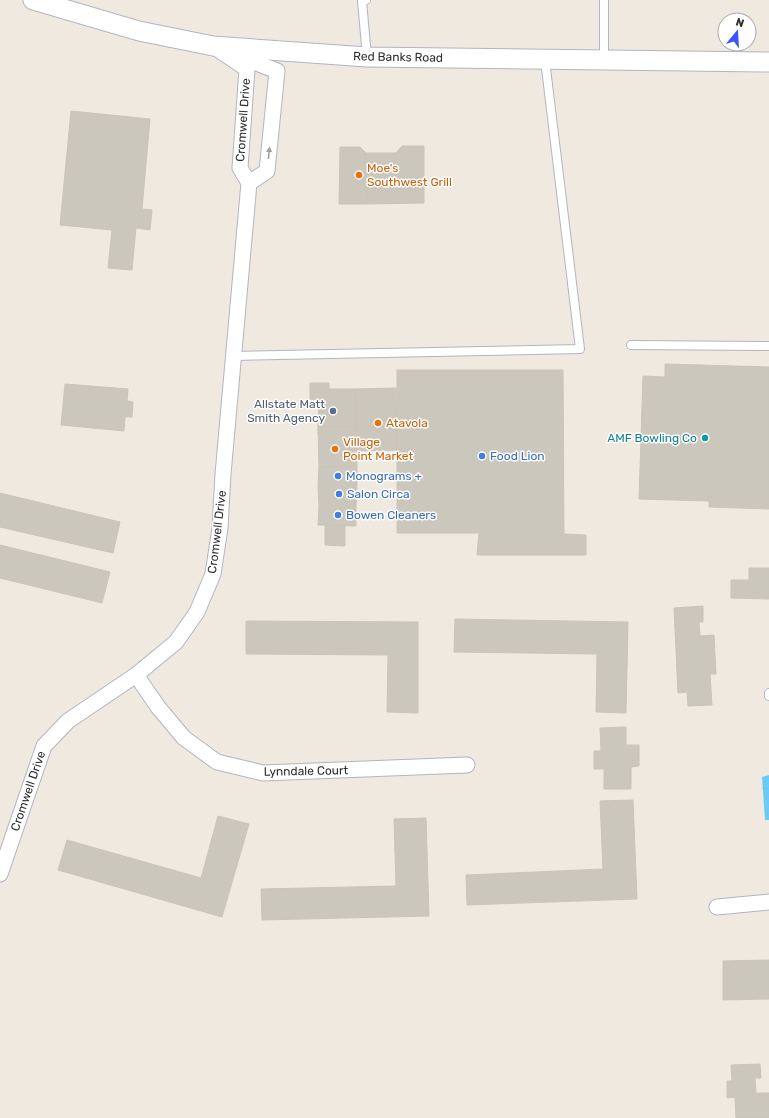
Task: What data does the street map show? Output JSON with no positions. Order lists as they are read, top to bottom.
{
  "streets": {
    "street": ["Red Banks Road", "Cromwell Drive", "Lynndale Court"]
  },
  "crossings": [
    ["Red Banks Road", "Cromwell Drive"],
    ["Cromwell Drive", "Lynndale Court"]
  ],
  "places": [
    "Moe's Southwest Grill",
    "Allstate Matt Smith Agency",
    "Atavola",
    "AMF Bowling Co",
    "Village Point Market",
    "Food Lion",
    "Monograms +",
    "Salon Circa",
    "Bowen Cleaners"
  ],
  "north": "top"
}
